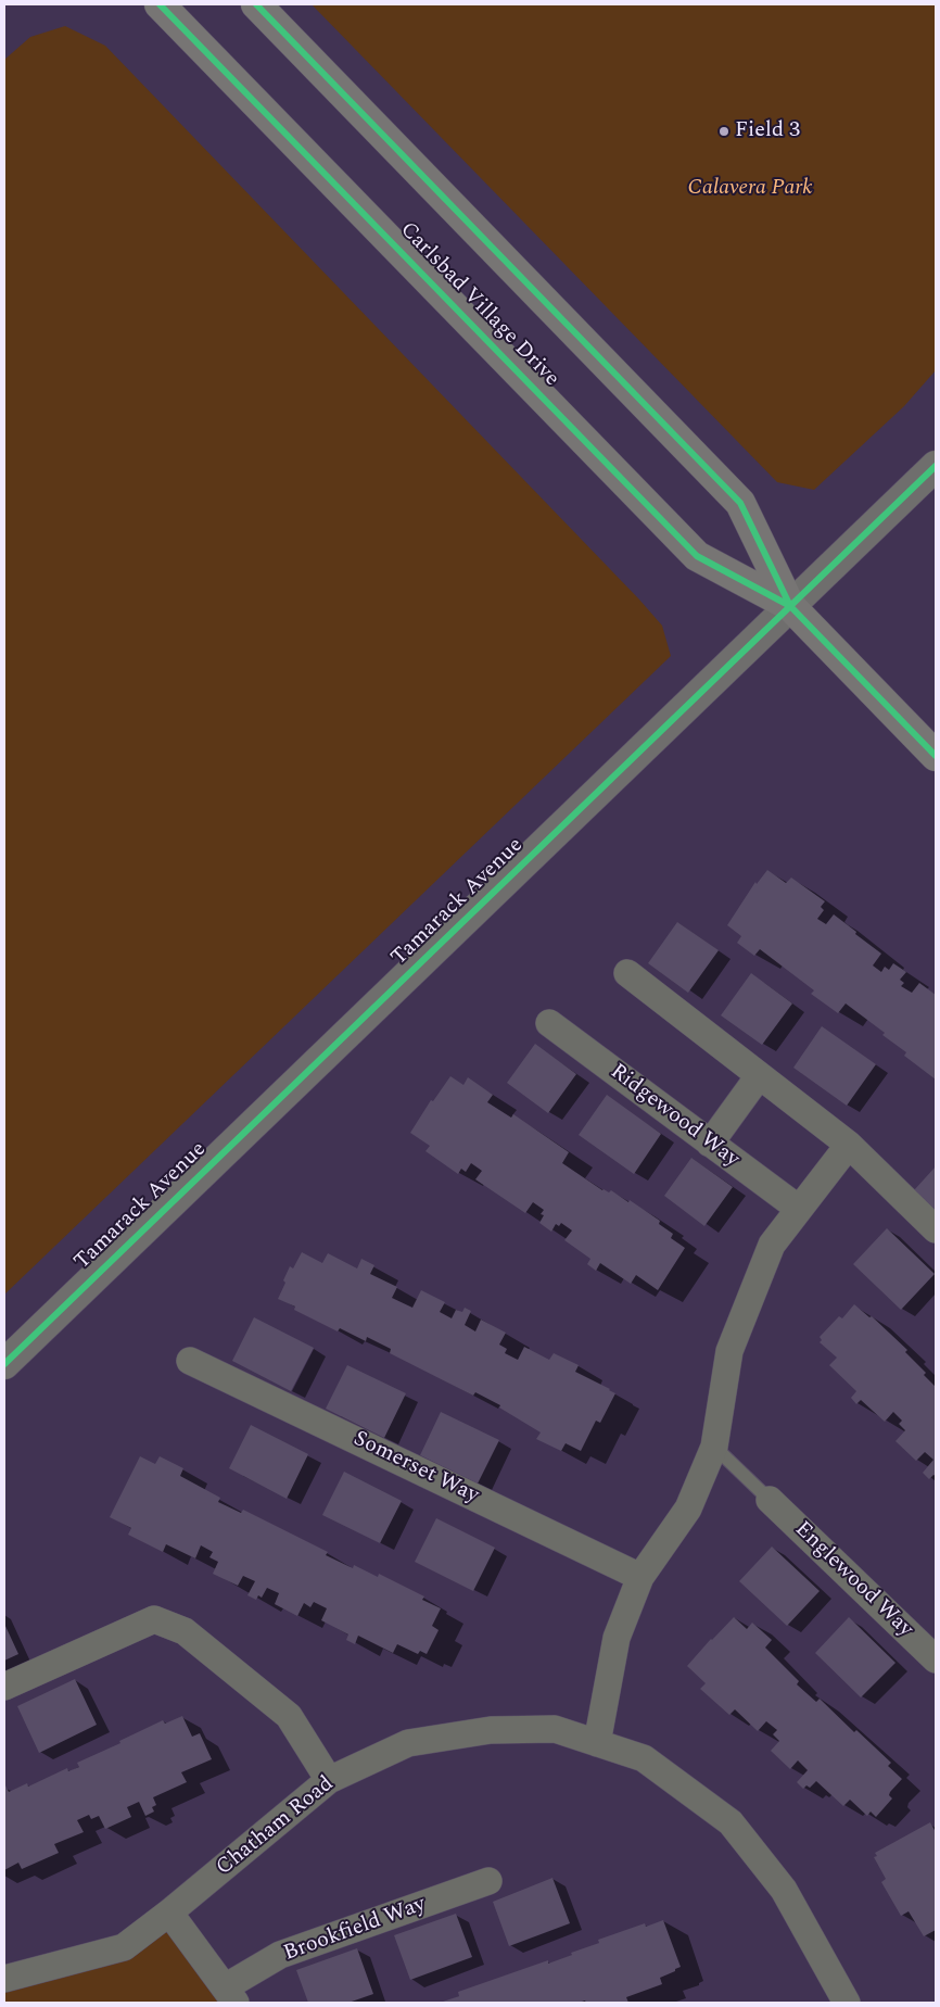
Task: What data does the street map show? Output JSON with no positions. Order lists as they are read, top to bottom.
{
  "streets": {
    "main road": ["Carlsbad Village Drive", "Tamarack Avenue"],
    "street": [
      "Ridgewood Way",
      "Somerset Way",
      "Englewood Way",
      "Chatham Road",
      "Brookfield Way"
    ]
  },
  "crossings": [
    ["Carlsbad Village Drive", "Tamarack Avenue"],
    ["Chatham Road", "Brookfield Way"]
  ],
  "parks": ["Calavera Park"],
  "places": ["Field 3"]
}
